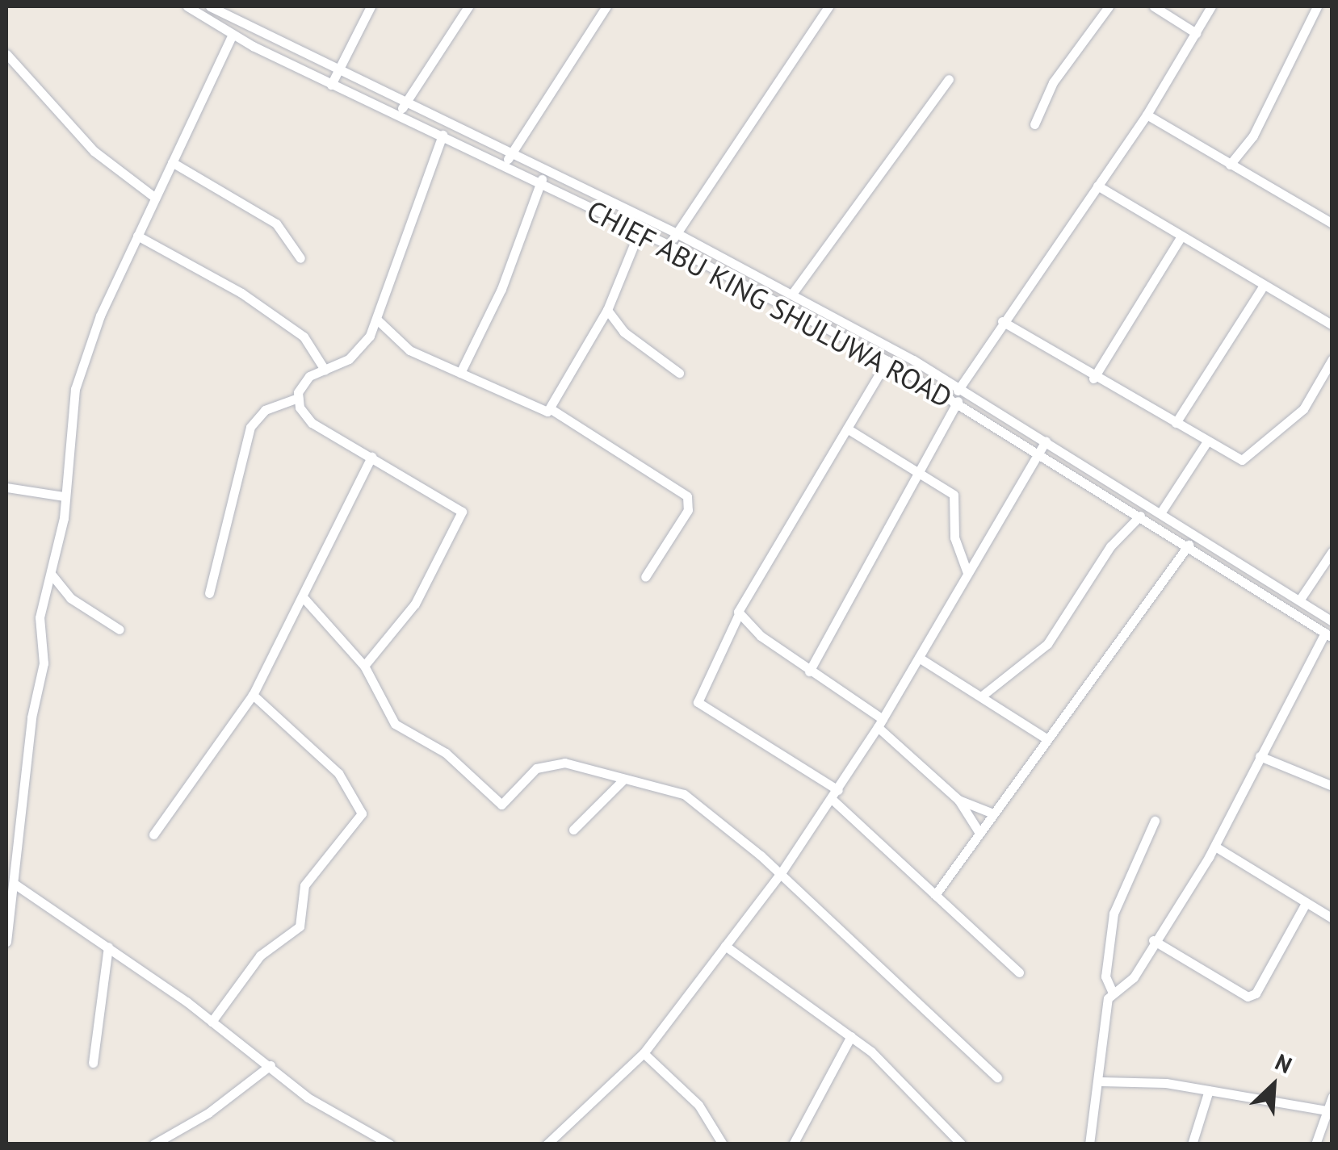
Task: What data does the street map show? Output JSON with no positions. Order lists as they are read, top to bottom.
{
  "streets": {
    "street": ["CHIEF ABU KING SHULUWA ROAD"]
  },
  "north": "top right"
}
